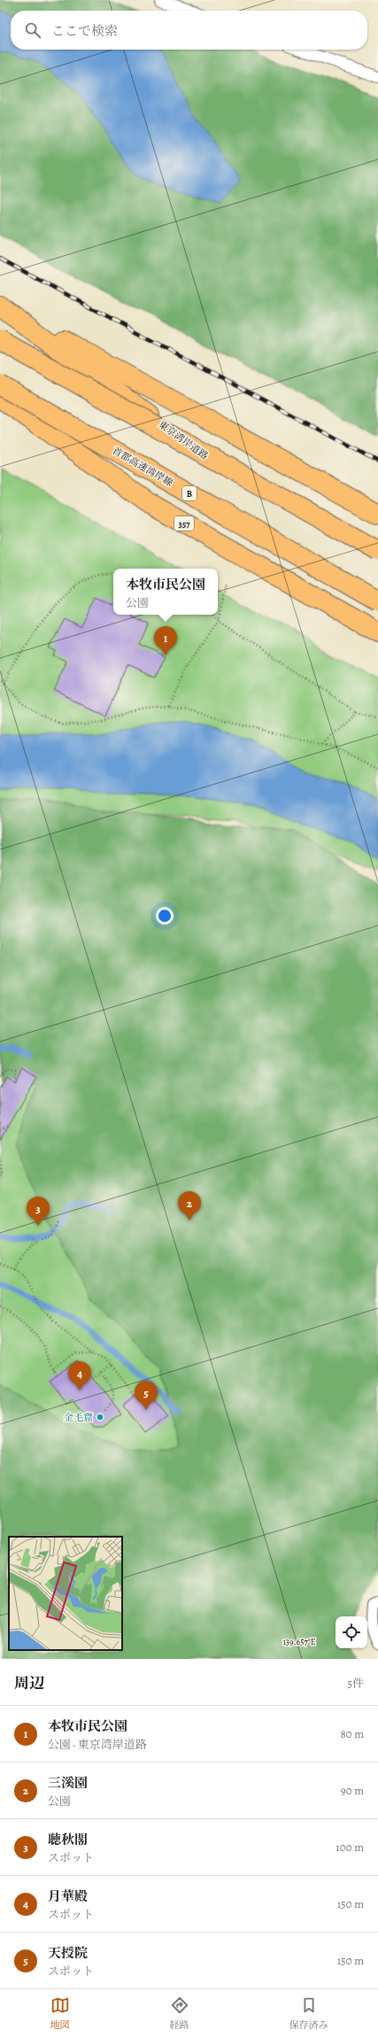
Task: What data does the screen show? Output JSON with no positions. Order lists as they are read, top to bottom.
{
  "streets": {
    "highway": [
      "東京湾岸道路",
      "首都高速湾岸線",
      "B",
      "357"
    ]
  },
  "places": ["金毛窟"],
  "page": {
    "search": "ここで検索",
    "popup": ["本牧市民公園", "公園"],
    "pins": [
      "1",
      "2",
      "3",
      "4",
      "5"
    ],
    "heading": ["周辺", "5件"],
    "list": [
      {
        "mark": "1",
        "name": "本牧市民公園",
        "note": "公園 · 東京湾岸道路",
        "value": "80 m"
      },
      {
        "mark": "2",
        "name": "三溪園",
        "note": "公園",
        "value": "90 m"
      },
      {
        "mark": "3",
        "name": "聴秋閣",
        "note": "スポット",
        "value": "100 m"
      },
      {
        "mark": "4",
        "name": "月華殿",
        "note": "スポット",
        "value": "150 m"
      },
      {
        "mark": "5",
        "name": "天授院",
        "note": "スポット",
        "value": "150 m"
      }
    ],
    "nav": ["地図", "経路", "保存済み"]
  },
  "coordinates": ["139.657°E"]
}
